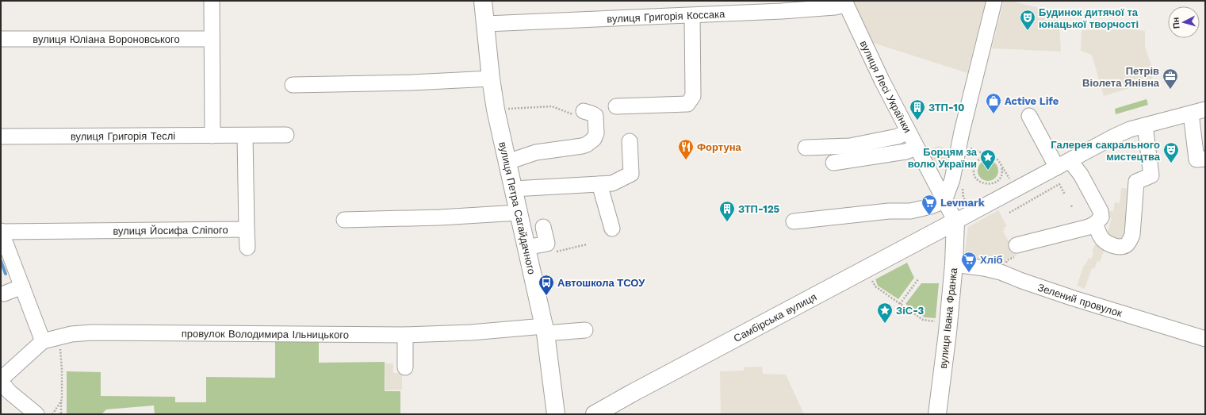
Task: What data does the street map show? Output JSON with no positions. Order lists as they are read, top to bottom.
{
  "streets": {
    "main road": ["вулиця Петра Сагайдачного", "Самбірська вулиця", "вулиця Івана Франка"],
    "street": [
      "вулиця Григорія Коссака",
      "вулиця Юліана Вороновського",
      "вулиця Лесі Українки",
      "вулиця Григорія Теслі",
      "вулиця Йосифа Сліпого",
      "Зелений провулок",
      "провулок Володимира Ільницького"
    ]
  },
  "crossings": [
    ["вулиця Григорія Коссака", "вулиця Лесі Українки"],
    ["вулиця Григорія Коссака", "вулиця Петра Сагайдачного"],
    ["вулиця Лесі Українки", "Самбірська вулиця"],
    ["вулиця Лесі Українки", "вулиця Івана Франка"],
    ["вулиця Петра Сагайдачного", "провулок Володимира Ільницького"],
    ["Зелений провулок", "вулиця Івана Франка"],
    ["Самбірська вулиця", "вулиця Івана Франка"]
  ],
  "places": {
    "theatre": ["Будинок дитячої та юнацької творчості", "Галерея сакрального мистецтва"],
    "office": ["Петрів Віолета Янівна"],
    "shop": ["Active Life"],
    "building": ["ЗТП-10", "ЗТП-125"],
    "restaurant": ["Фортуна"],
    "place": ["Борцям за волю України", "ЗіС-3"],
    "supermarket": ["Levmark", "Хліб"],
    "bus stop": ["Автошкола ТСОУ"]
  },
  "north": "left"
}
